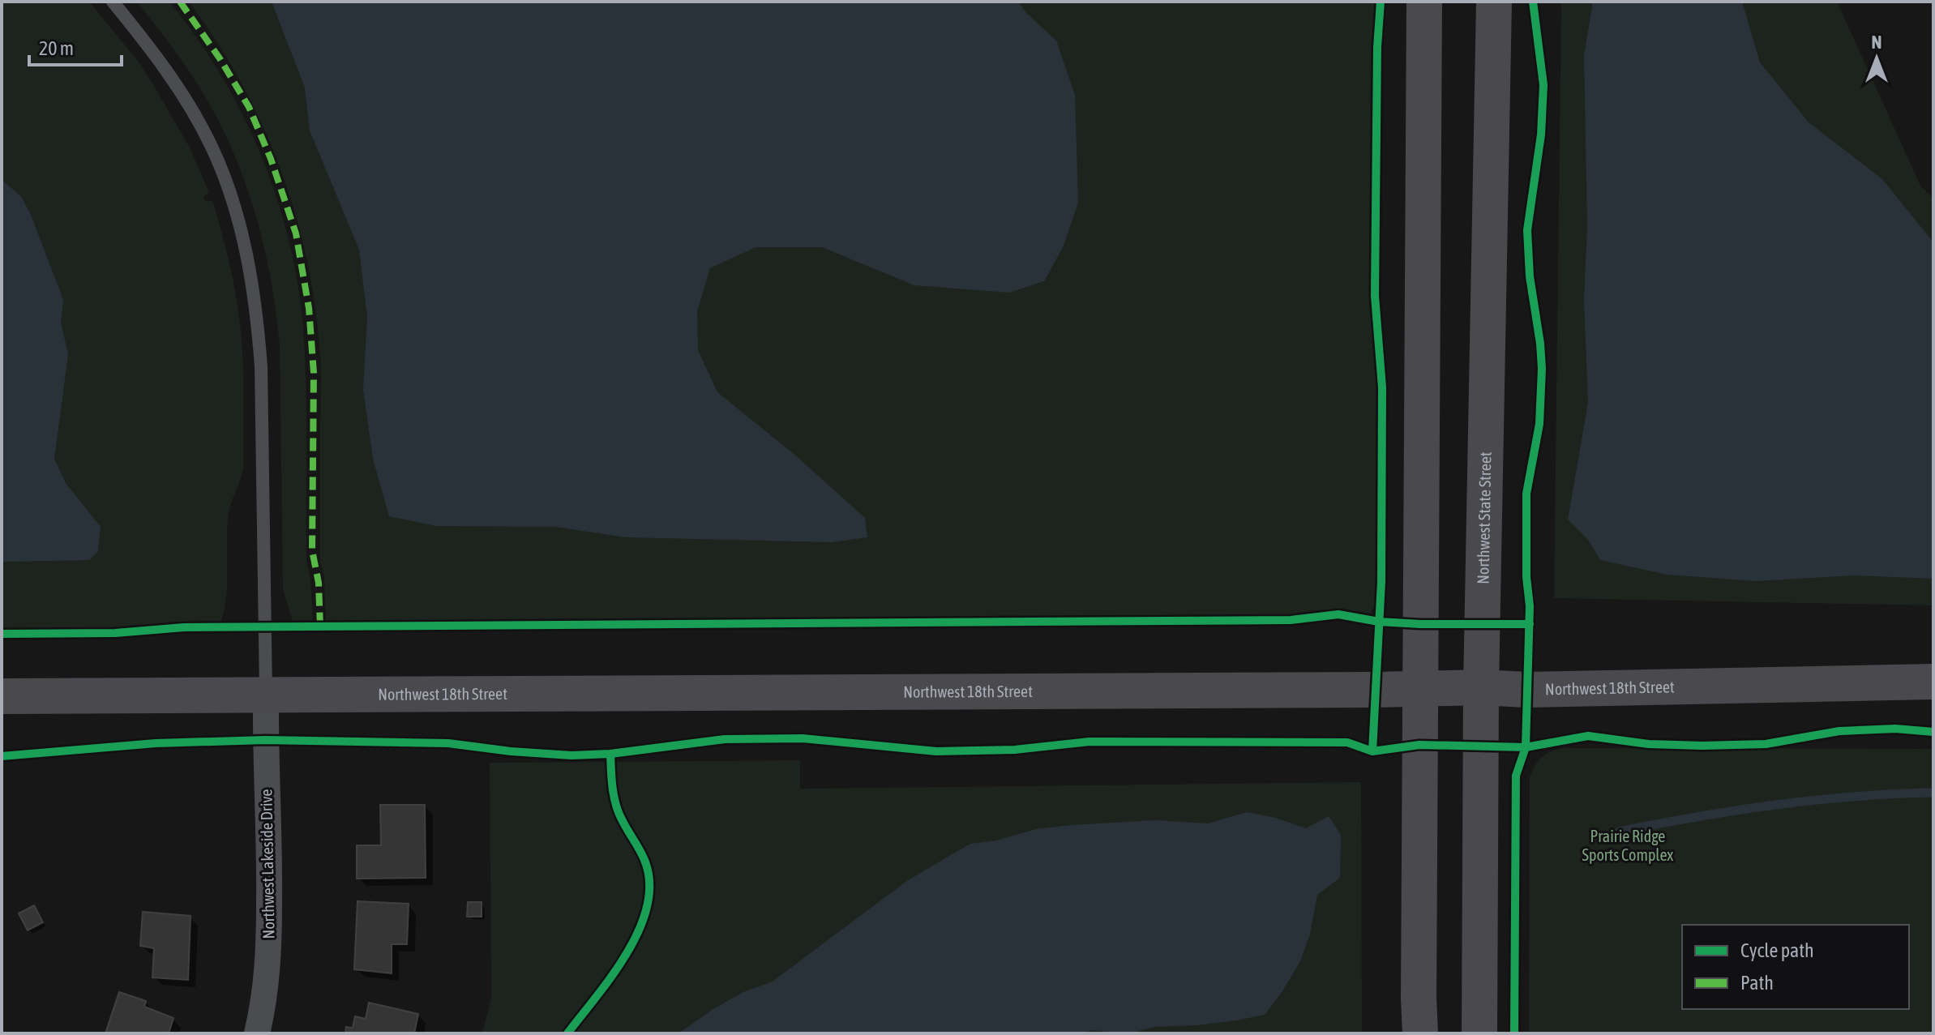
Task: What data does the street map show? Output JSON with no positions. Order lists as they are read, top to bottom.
{
  "streets": {
    "main road": ["Northwest State Street", "Northwest 18th Street"],
    "street": ["Northwest Lakeside Drive"]
  },
  "crossings": [
    ["Northwest State Street", "Northwest 18th Street"],
    ["Northwest 18th Street", "Northwest Lakeside Drive"]
  ],
  "parks": ["Prairie Ridge Sports Complex"],
  "legend": ["Cycle path", "Path"],
  "scale_bar": "20 m",
  "north": "top"
}
